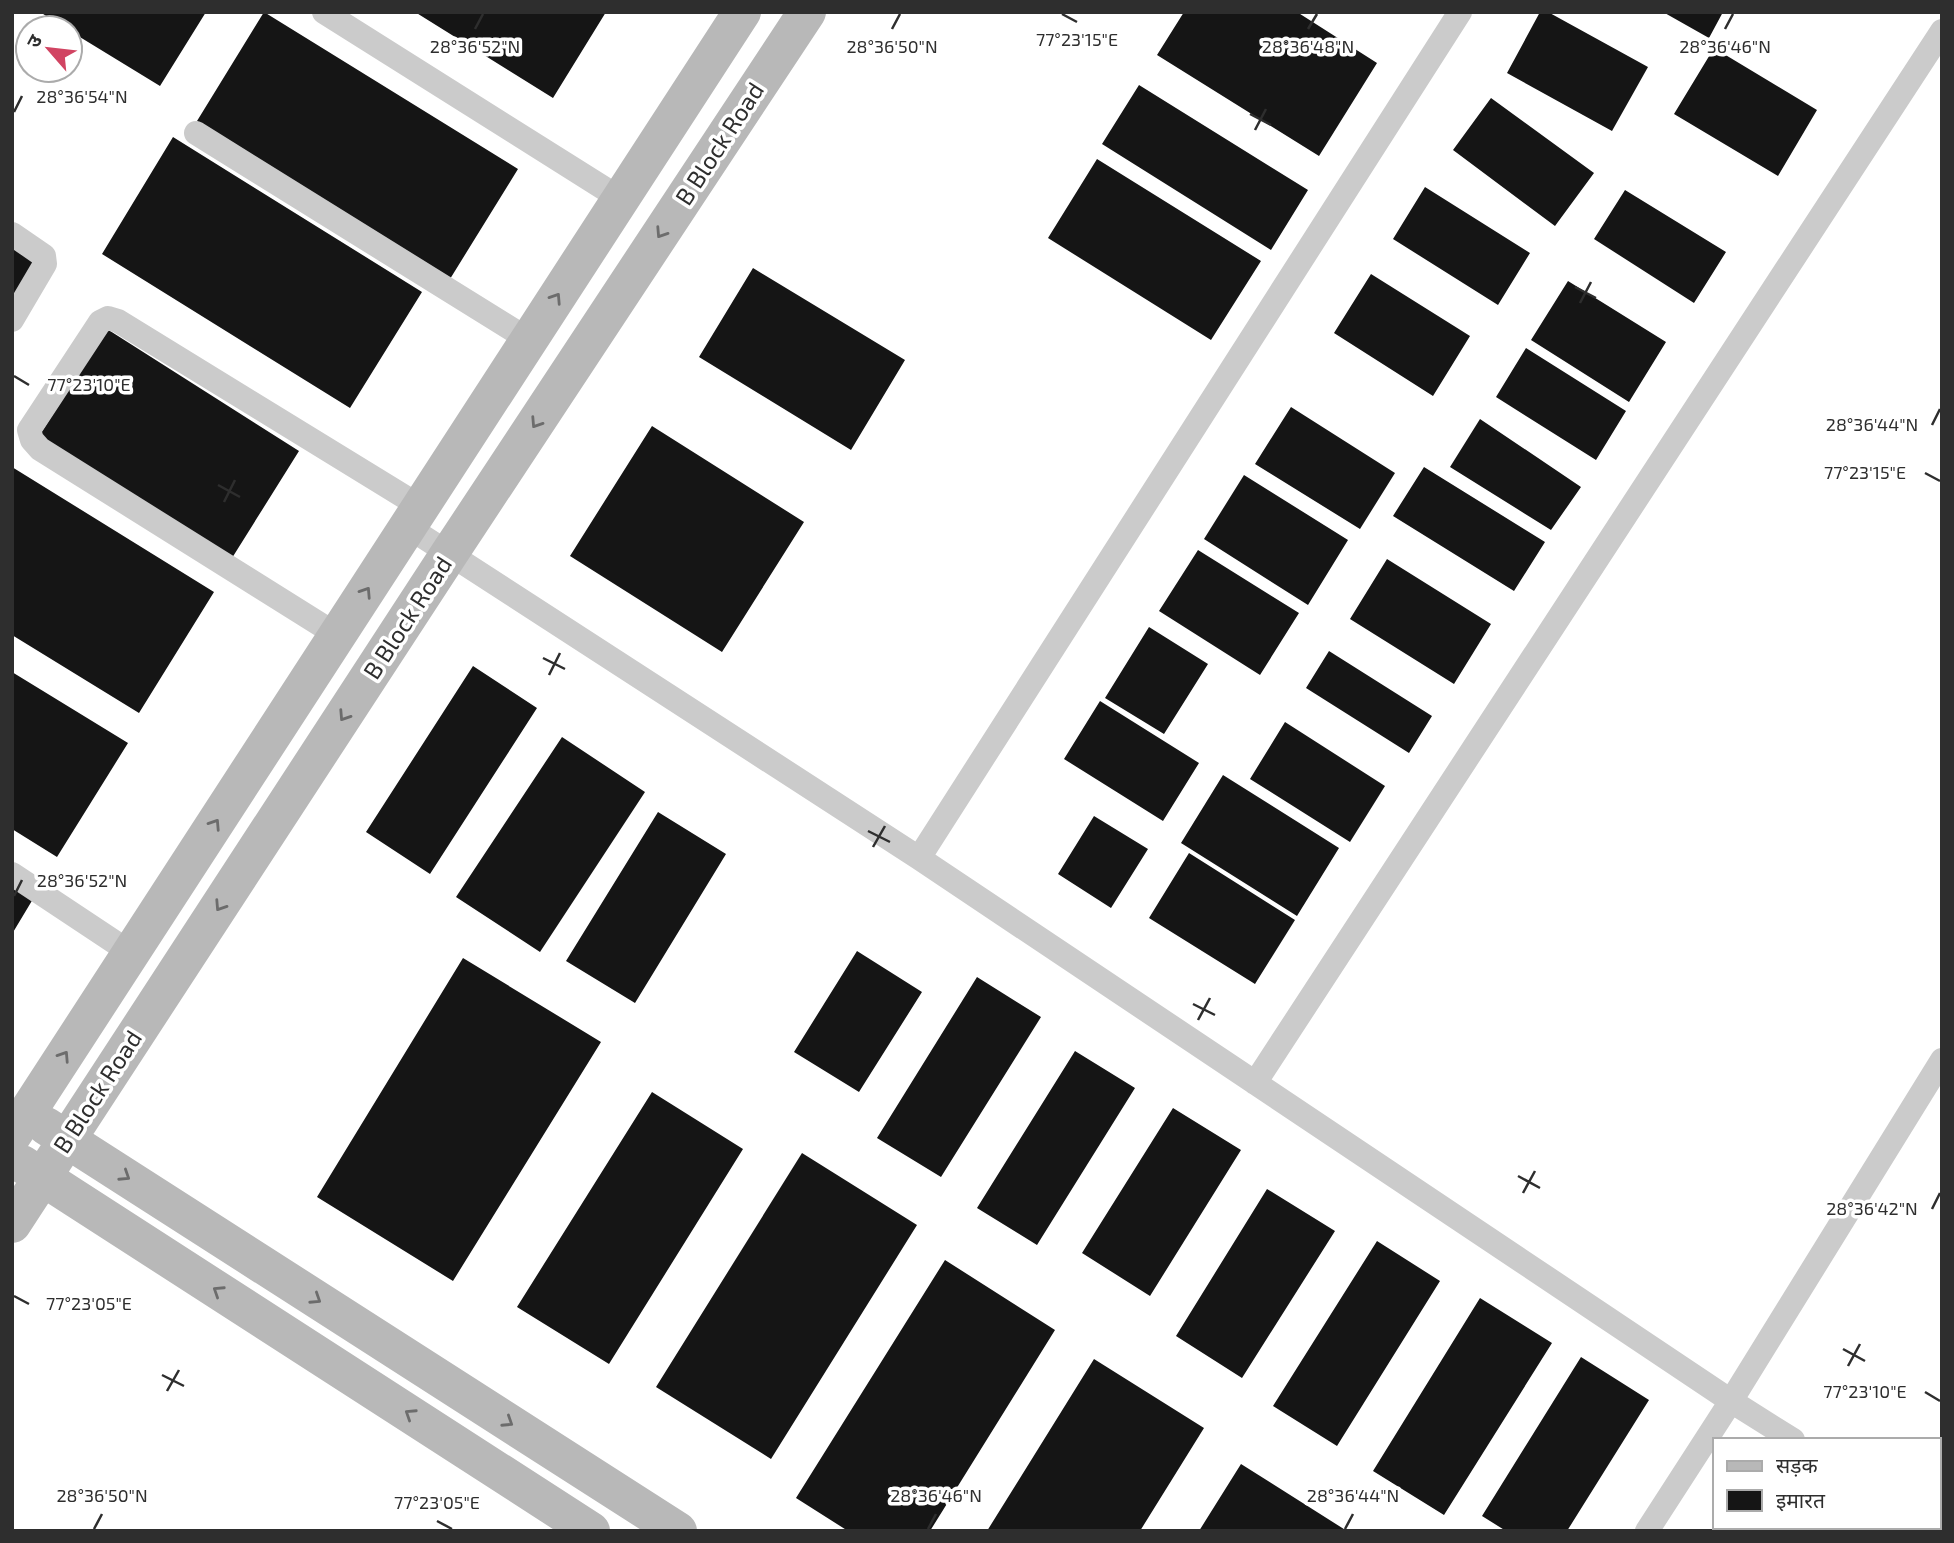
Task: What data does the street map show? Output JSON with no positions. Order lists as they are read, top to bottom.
{
  "streets": {
    "street": ["B Block Road"]
  },
  "legend": ["सड़क", "इमारत"],
  "north": "top left",
  "coordinates": [
    "77°23'15\"E",
    "28°36'52\"N",
    "28°36'50\"N",
    "28°36'48\"N",
    "28°36'46\"N",
    "28°36'54\"N",
    "77°23'10\"E",
    "28°36'44\"N",
    "28°36'42\"N",
    "77°23'05\"E"
  ]
}
